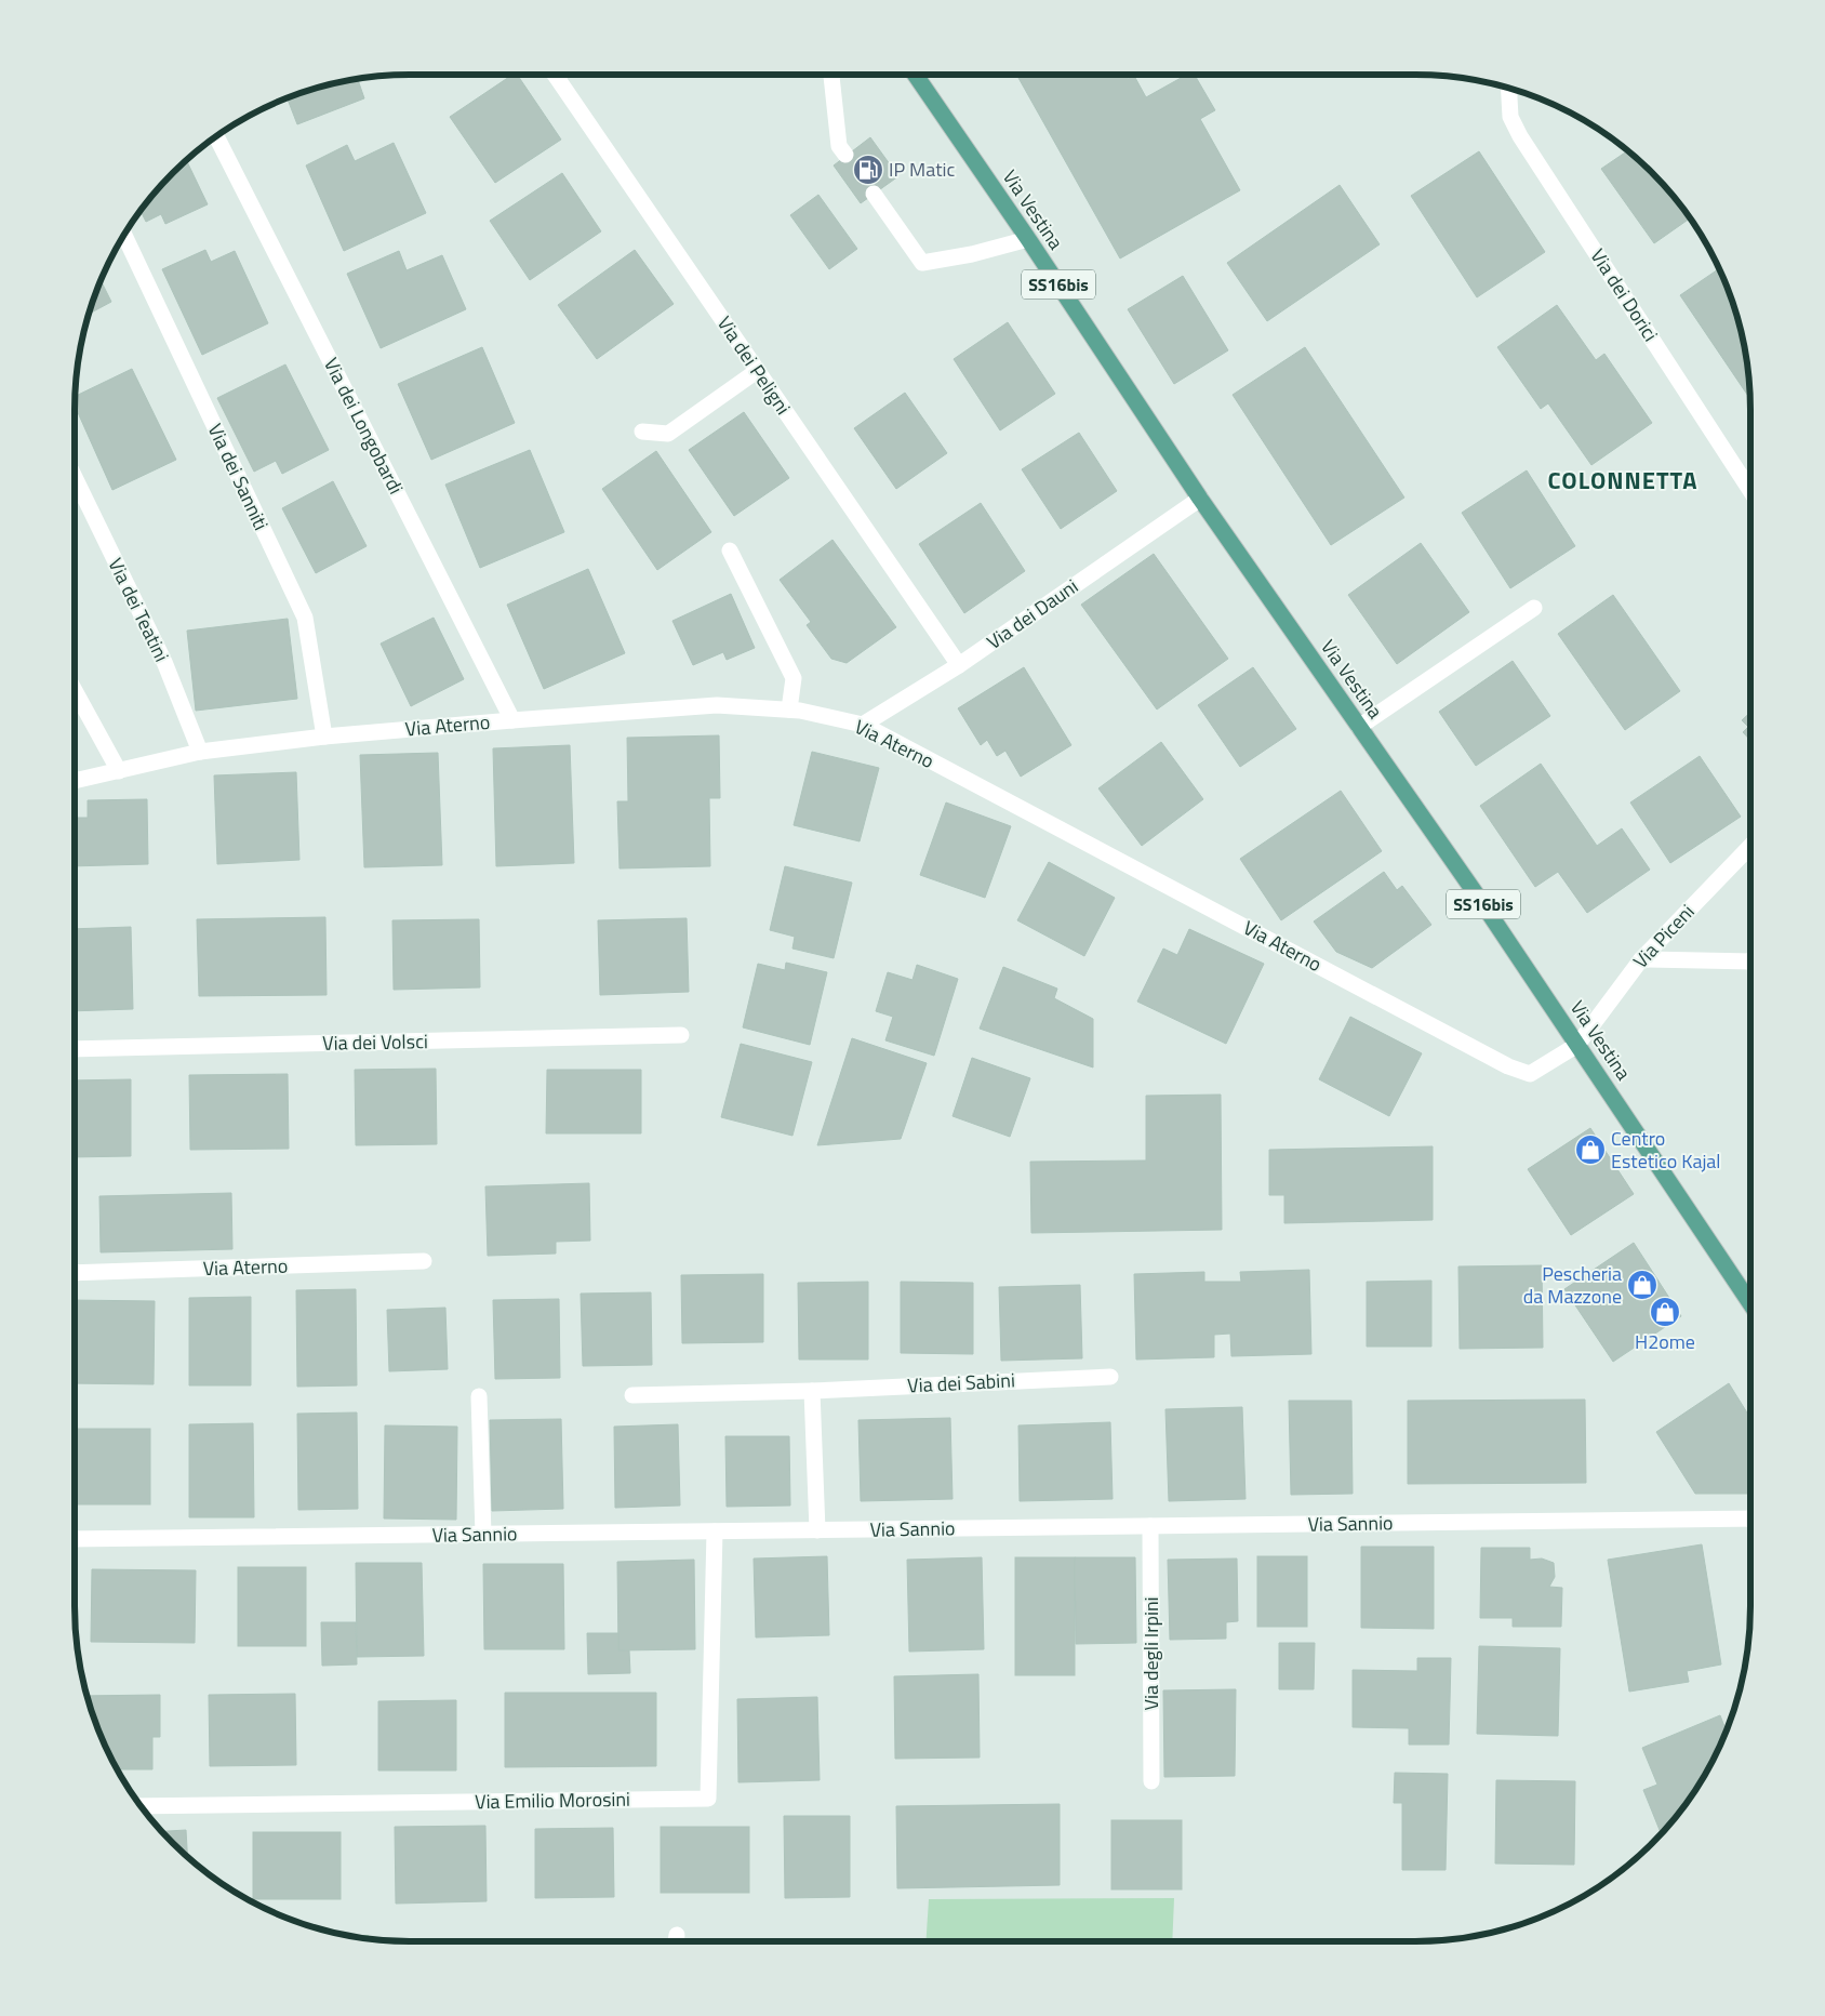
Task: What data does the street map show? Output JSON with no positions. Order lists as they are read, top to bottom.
{
  "streets": {
    "main road": ["Via Vestina", "SS16bis"],
    "street": [
      "Via dei Dorici",
      "Via dei Peligni",
      "Via dei Longobardi",
      "Via dei Sanniti",
      "Via dei Teatini",
      "Via dei Dauni",
      "Via Aterno",
      "Via Piceni",
      "Via dei Volsci",
      "Via dei Sabini",
      "Via Sannio",
      "Via degli Irpini",
      "Via Emilio Morosini"
    ]
  },
  "crossings": [
    ["Via Vestina", "Via dei Dauni"],
    ["Via Vestina", "Via Aterno"],
    ["Via Vestina", "Via Piceni"],
    ["Via dei Peligni", "Via dei Dauni"],
    ["Via dei Longobardi", "Via Aterno"],
    ["Via dei Sanniti", "Via Aterno"],
    ["Via dei Teatini", "Via Aterno"],
    ["Via dei Dauni", "Via Aterno"],
    ["Via Aterno", "Via Piceni"],
    ["Via Sannio", "Via degli Irpini"],
    ["Via Sannio", "Via Emilio Morosini"]
  ],
  "districts": ["COLONNETTA"],
  "places": {
    "fuel station": ["IP Matic"],
    "shop": ["Centro Estetico Kajal", "Pescheria da Mazzone", "H2ome"]
  }
}
